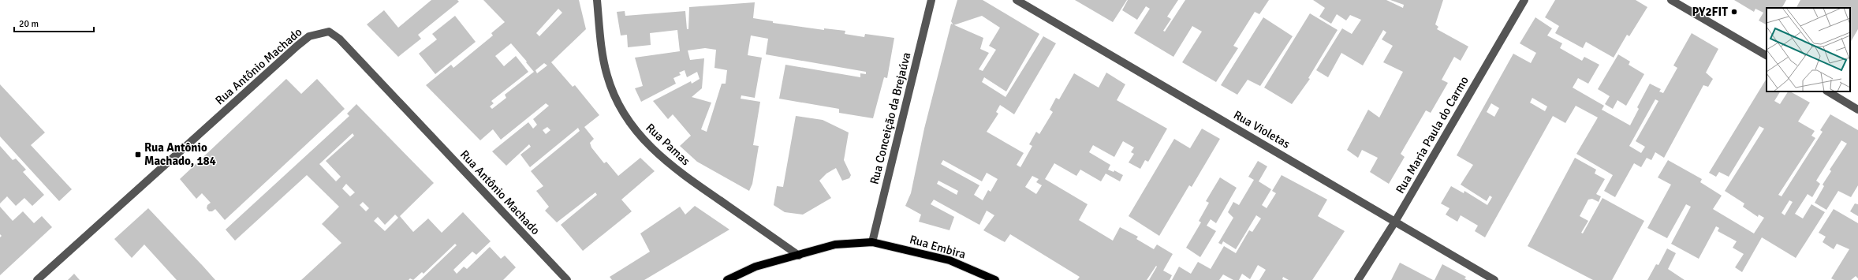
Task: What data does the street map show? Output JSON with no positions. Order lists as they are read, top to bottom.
{
  "streets": {
    "main road": ["Rua Embira"],
    "street": [
      "Rua Antônio Machado",
      "Rua Conceição da Brejaúva",
      "Rua Violetas",
      "Rua Maria Paula do Carmo",
      "Rua Pamas"
    ]
  },
  "crossings": [
    ["Rua Conceição da Brejaúva", "Rua Embira"],
    ["Rua Violetas", "Rua Maria Paula do Carmo"],
    ["Rua Pamas", "Rua Embira"]
  ],
  "places": {
    "other": ["PY2FIT"],
    "transit": ["Rua Antônio Machado, 184"]
  },
  "scale_bar": "20 m"
}
